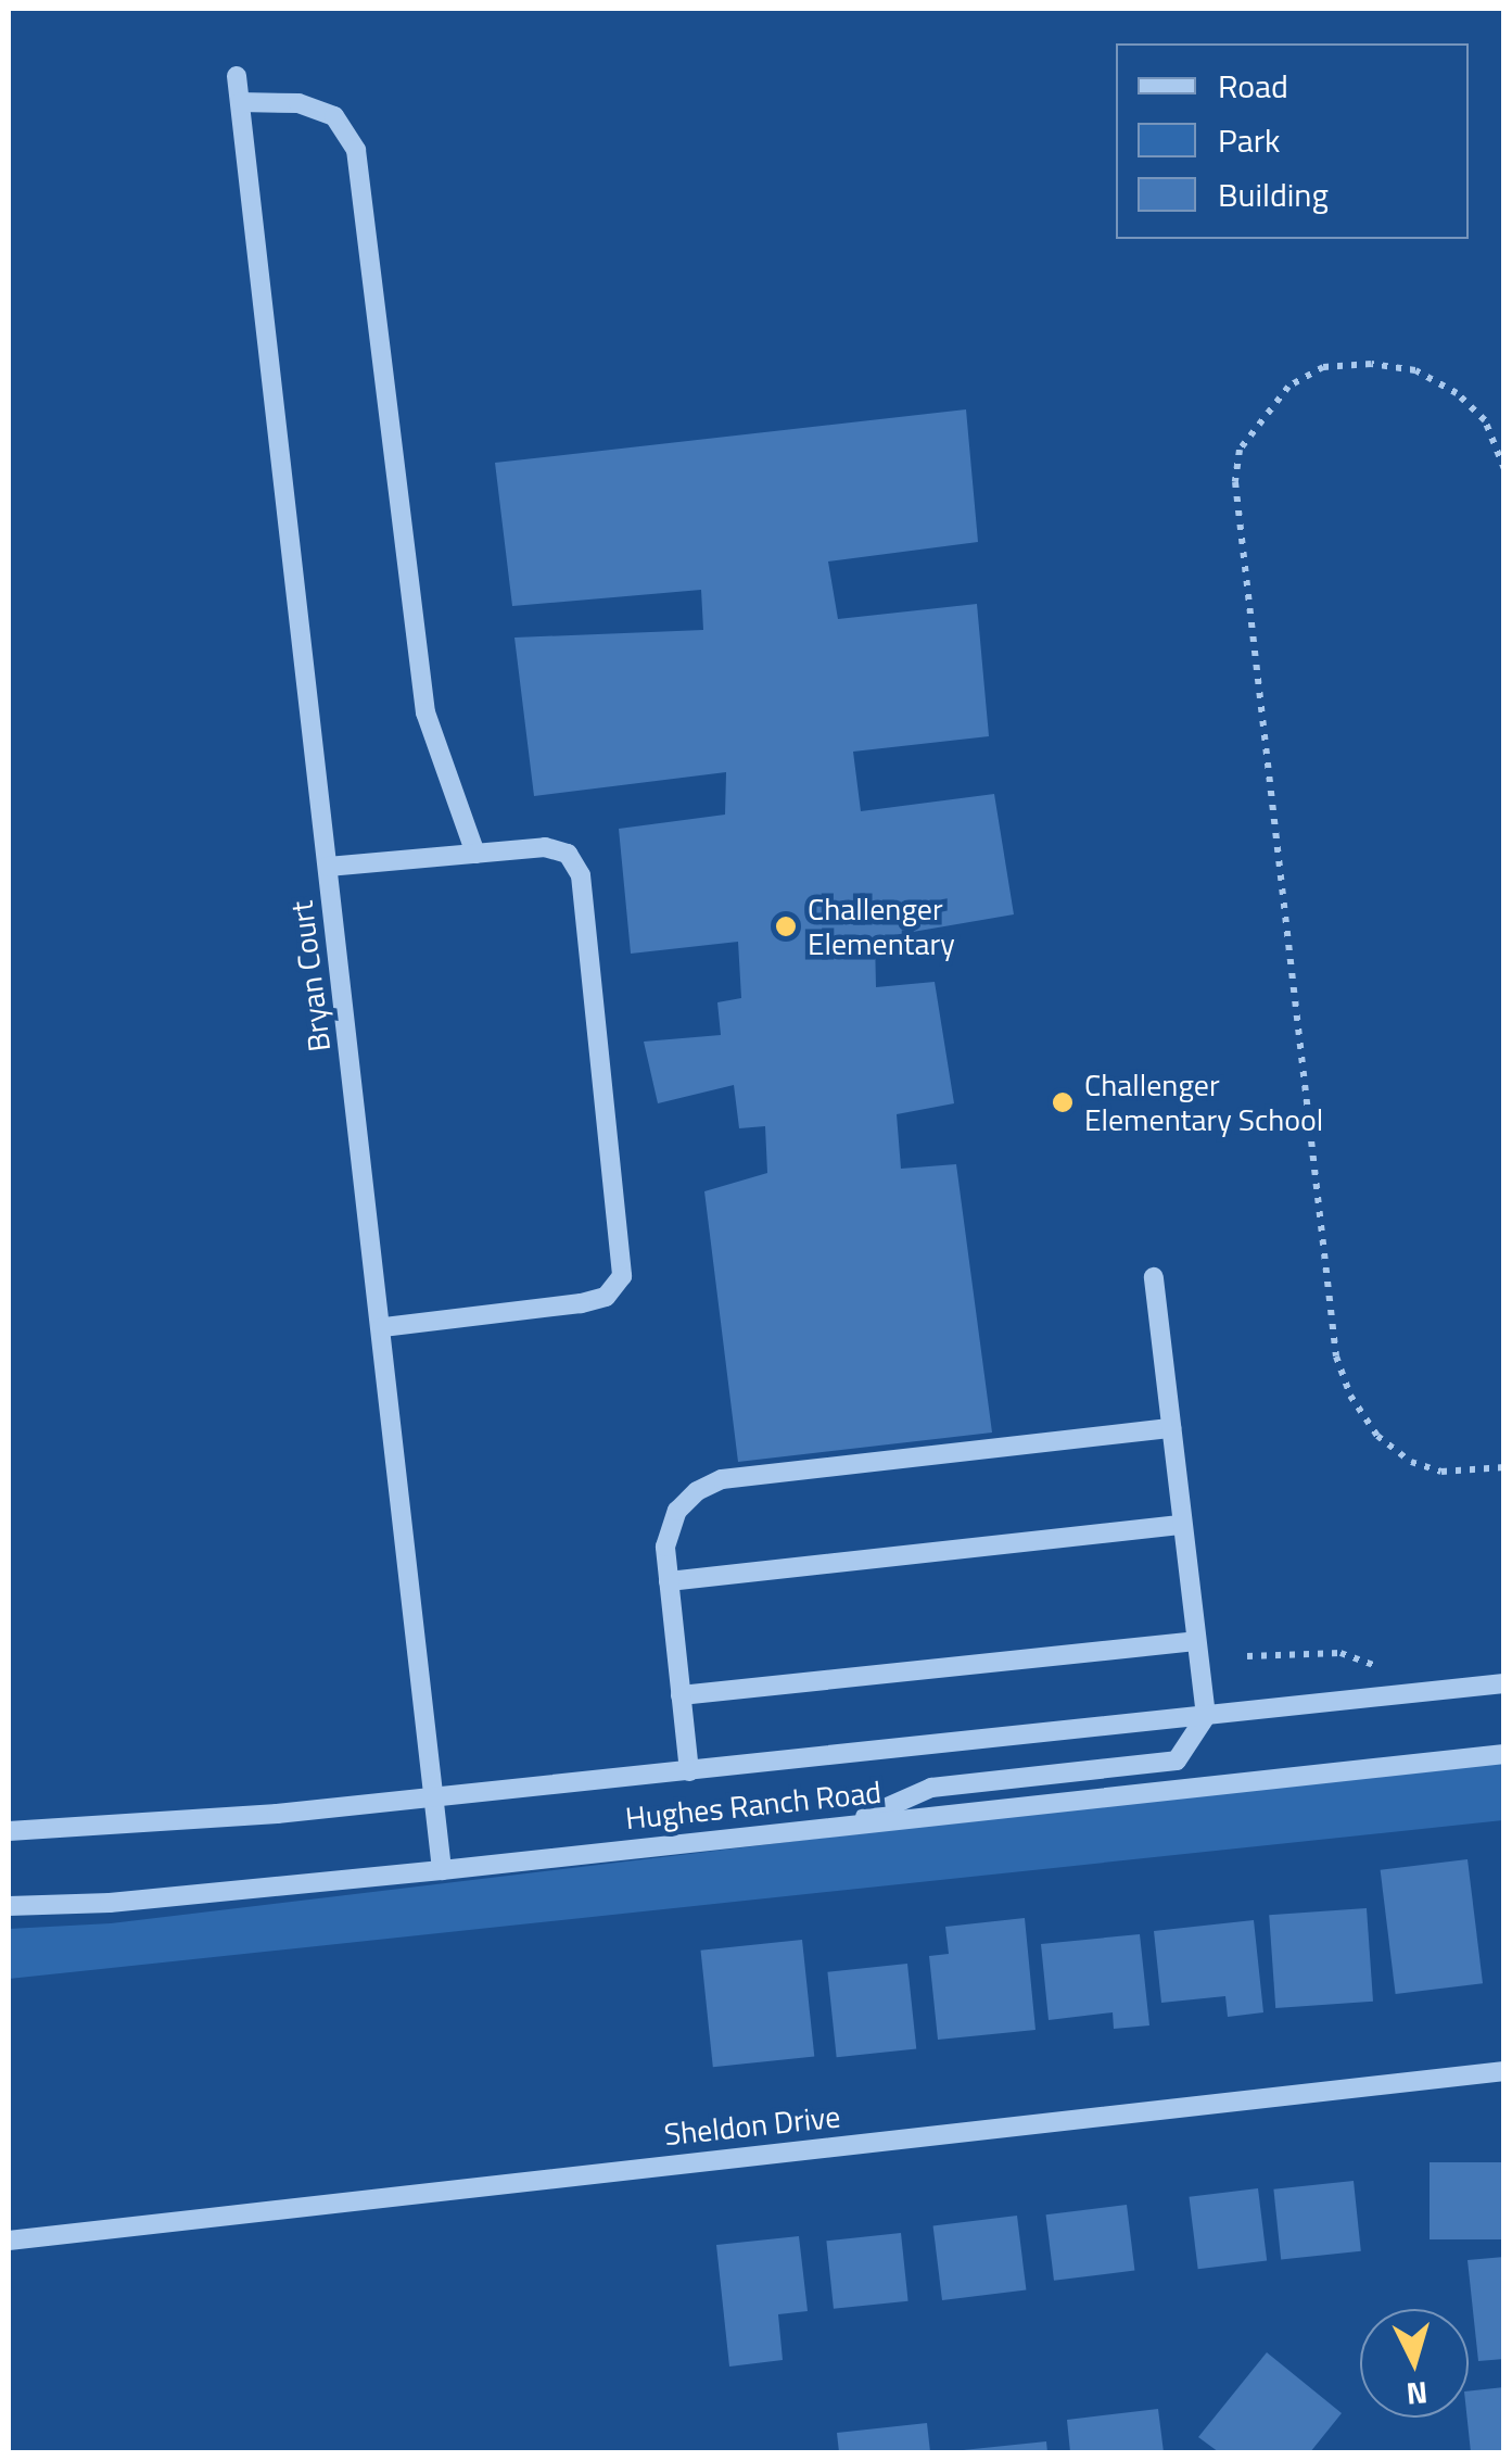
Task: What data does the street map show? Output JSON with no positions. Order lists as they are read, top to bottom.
{
  "streets": {
    "street": ["Bryan Court", "Hughes Ranch Road", "Sheldon Drive"]
  },
  "crossings": [
    ["Bryan Court", "Hughes Ranch Road"]
  ],
  "places": ["Challenger Elementary", "Challenger Elementary School"],
  "legend": ["Road", "Park", "Building"],
  "north": "bottom"
}
